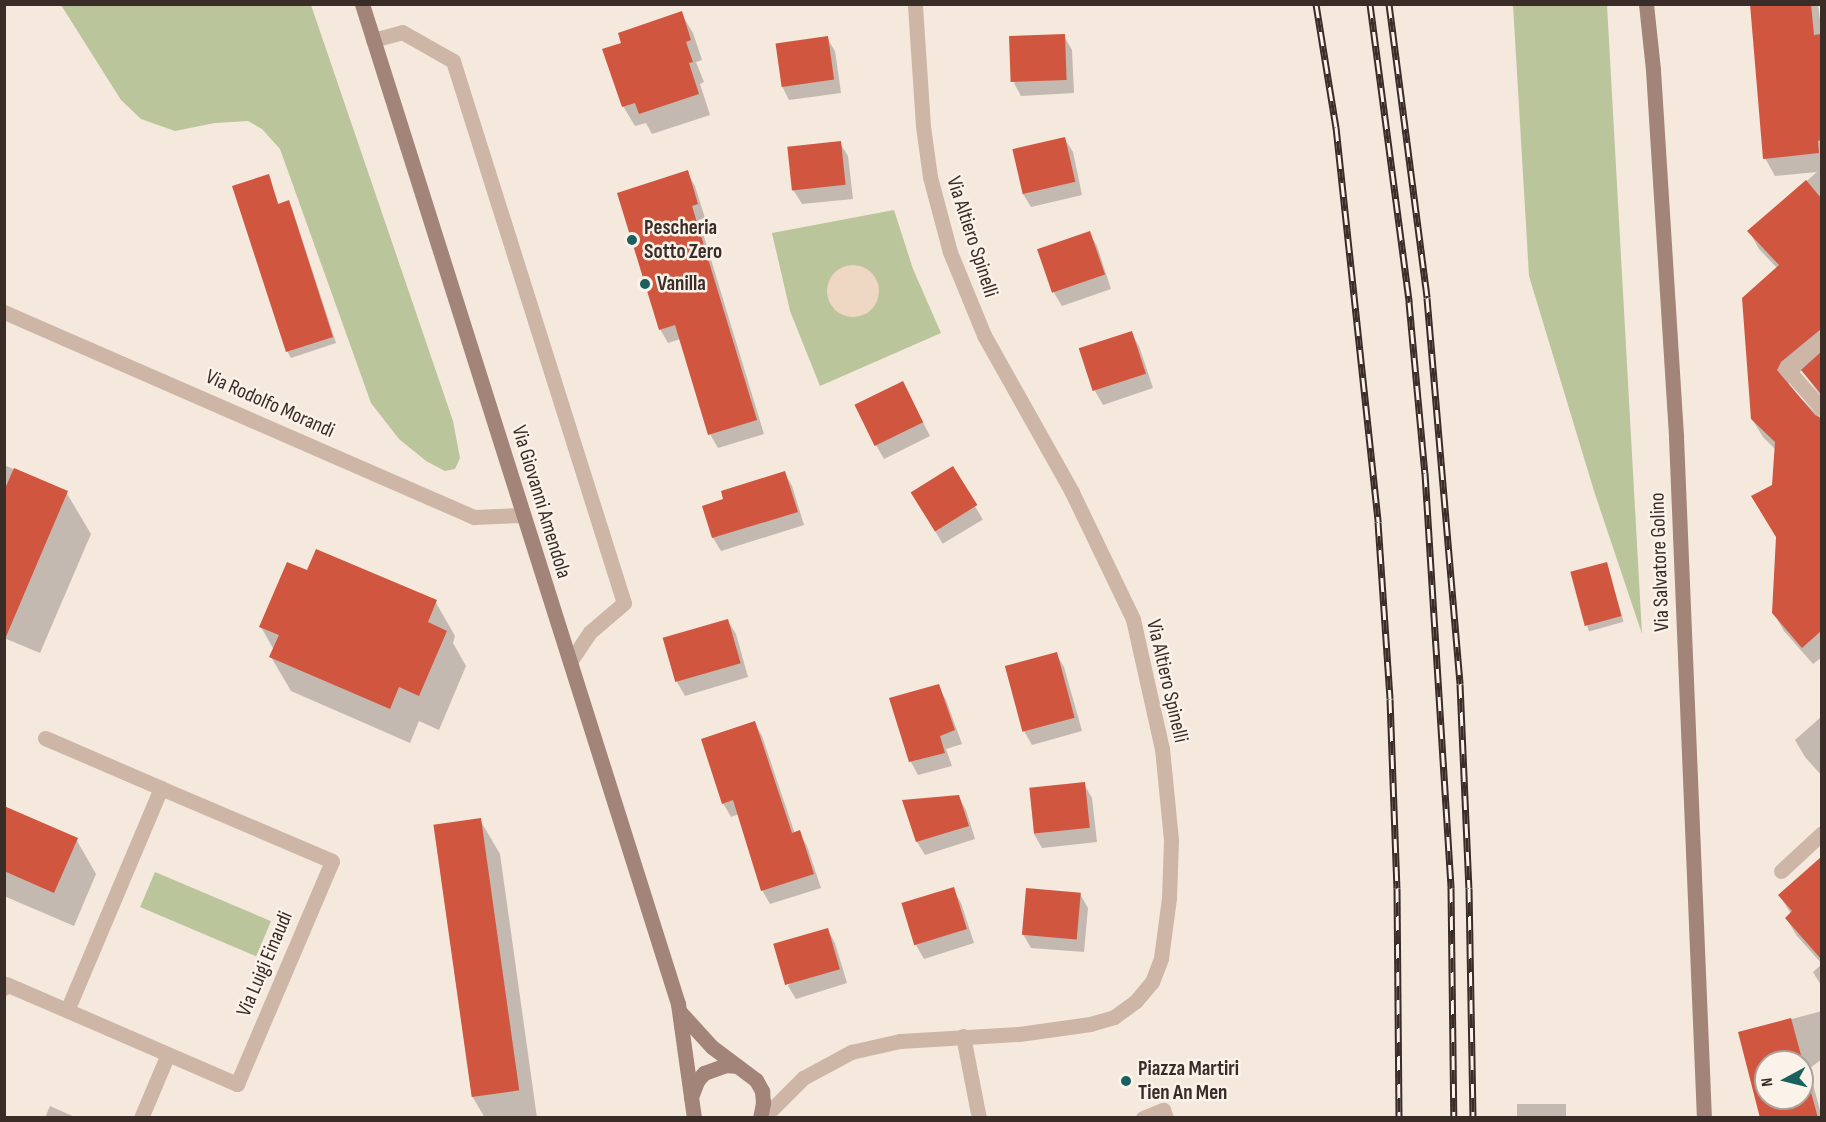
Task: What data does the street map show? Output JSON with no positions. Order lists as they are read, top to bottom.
{
  "streets": {
    "street": [
      "Via Altiero Spinelli",
      "Via Rodolfo Morandi",
      "Via Giovanni Amendola",
      "Via Salvatore Golino",
      "Via Luigi Einaudi"
    ]
  },
  "crossings": [
    ["Via Altiero Spinelli", "Via Giovanni Amendola"],
    ["Via Rodolfo Morandi", "Via Giovanni Amendola"]
  ],
  "places": ["Pescheria Sotto Zero", "Vanilla", "Piazza Martiri Tien An Men"],
  "north": "left"
}
